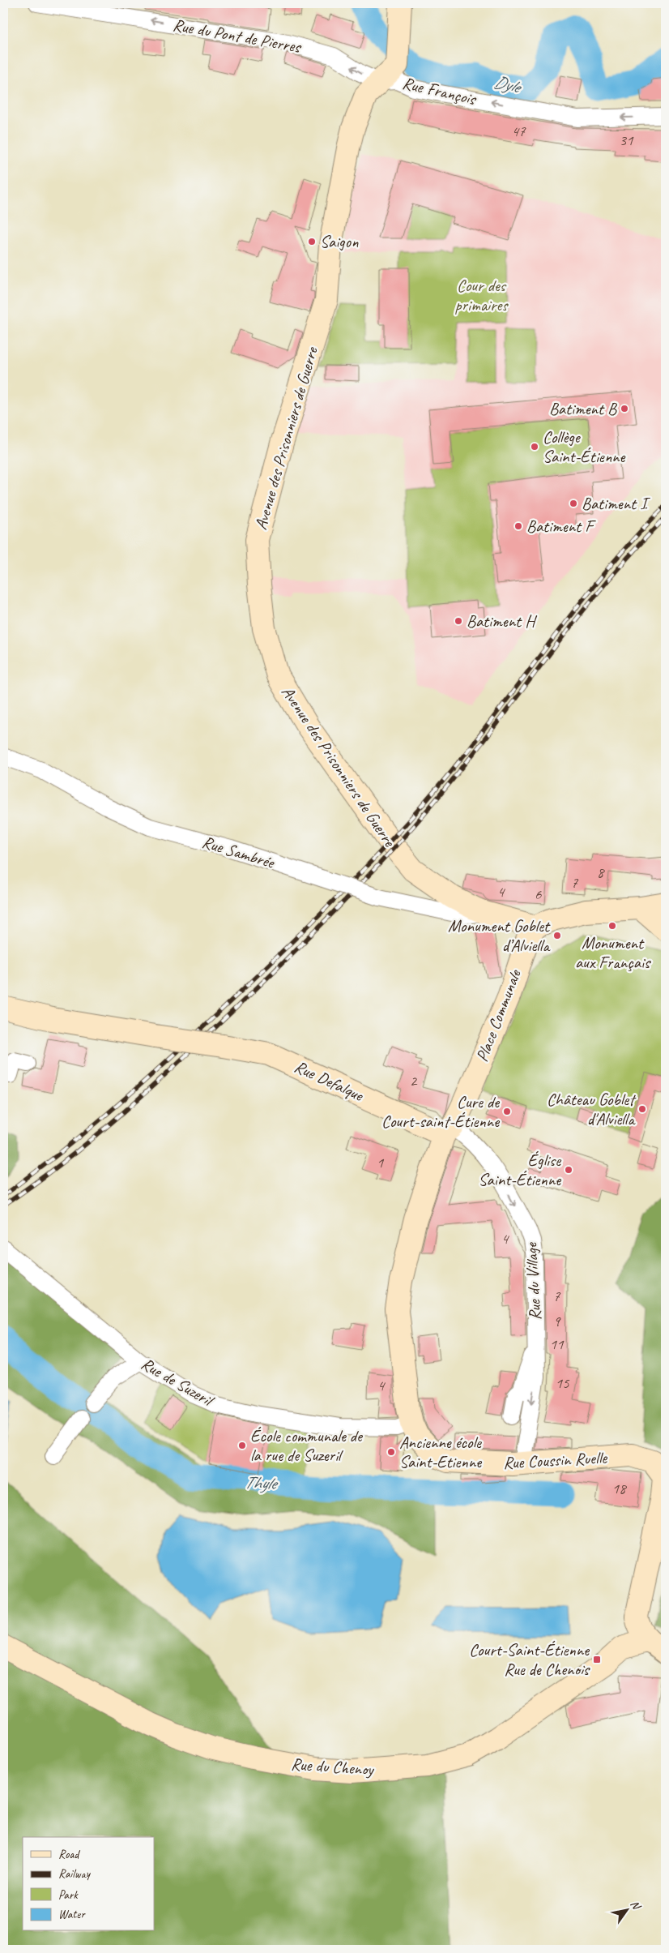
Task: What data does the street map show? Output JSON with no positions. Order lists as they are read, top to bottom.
{
  "streets": {
    "street": [
      "Rue du Pont de Pierres",
      "Rue François",
      "Avenue des Prisonniers de Guerre",
      "Rue Sambrée",
      "Place Communale",
      "Rue Defalque",
      "Rue du Village",
      "Rue de Suzeril",
      "Rue Coussin Ruelle",
      "Rue du Chenoy"
    ]
  },
  "crossings": [
    ["Rue du Pont de Pierres", "Rue François"],
    ["Rue du Pont de Pierres", "Avenue des Prisonniers de Guerre"],
    ["Rue François", "Avenue des Prisonniers de Guerre"],
    ["Avenue des Prisonniers de Guerre", "Rue Sambrée"],
    ["Avenue des Prisonniers de Guerre", "Place Communale"],
    ["Place Communale", "Rue Defalque"],
    ["Place Communale", "Rue du Village"],
    ["Place Communale", "Rue Coussin Ruelle"],
    ["Rue Defalque", "Rue du Village"],
    ["Rue Defalque", "Rue Coussin Ruelle"],
    ["Rue du Village", "Rue Coussin Ruelle"],
    ["Rue de Suzeril", "Rue Coussin Ruelle"],
    ["Rue Coussin Ruelle", "Rue du Chenoy"]
  ],
  "one_way": ["Rue du Pont de Pierres", "Rue François", "Rue du Village"],
  "water": ["Dyle", "Thyle"],
  "parks": ["Cour des primaires"],
  "places": {
    "other": [
      "Saigon",
      "Batiment B",
      "Collège Saint-Étienne",
      "Batiment I",
      "Batiment F",
      "Batiment H",
      "Monument aux Français",
      "Monument Goblet d’Alviella",
      "Château Goblet d'Alviella",
      "Cure de Court-saint-Étienne",
      "Église Saint-Étienne",
      "École communale de la rue de Suzeril",
      "Ancienne école Saint-Etienne"
    ],
    "transit": ["Court-Saint-Étienne Rue de Chenois"]
  },
  "house_numbers": [
    "47",
    "31",
    "8",
    "7",
    "4",
    "6",
    "2",
    "1",
    "4",
    "7",
    "9",
    "11",
    "15",
    "4",
    "18"
  ],
  "legend": [
    "Road",
    "Railway",
    "Park",
    "Water"
  ],
  "north": "top right"
}
